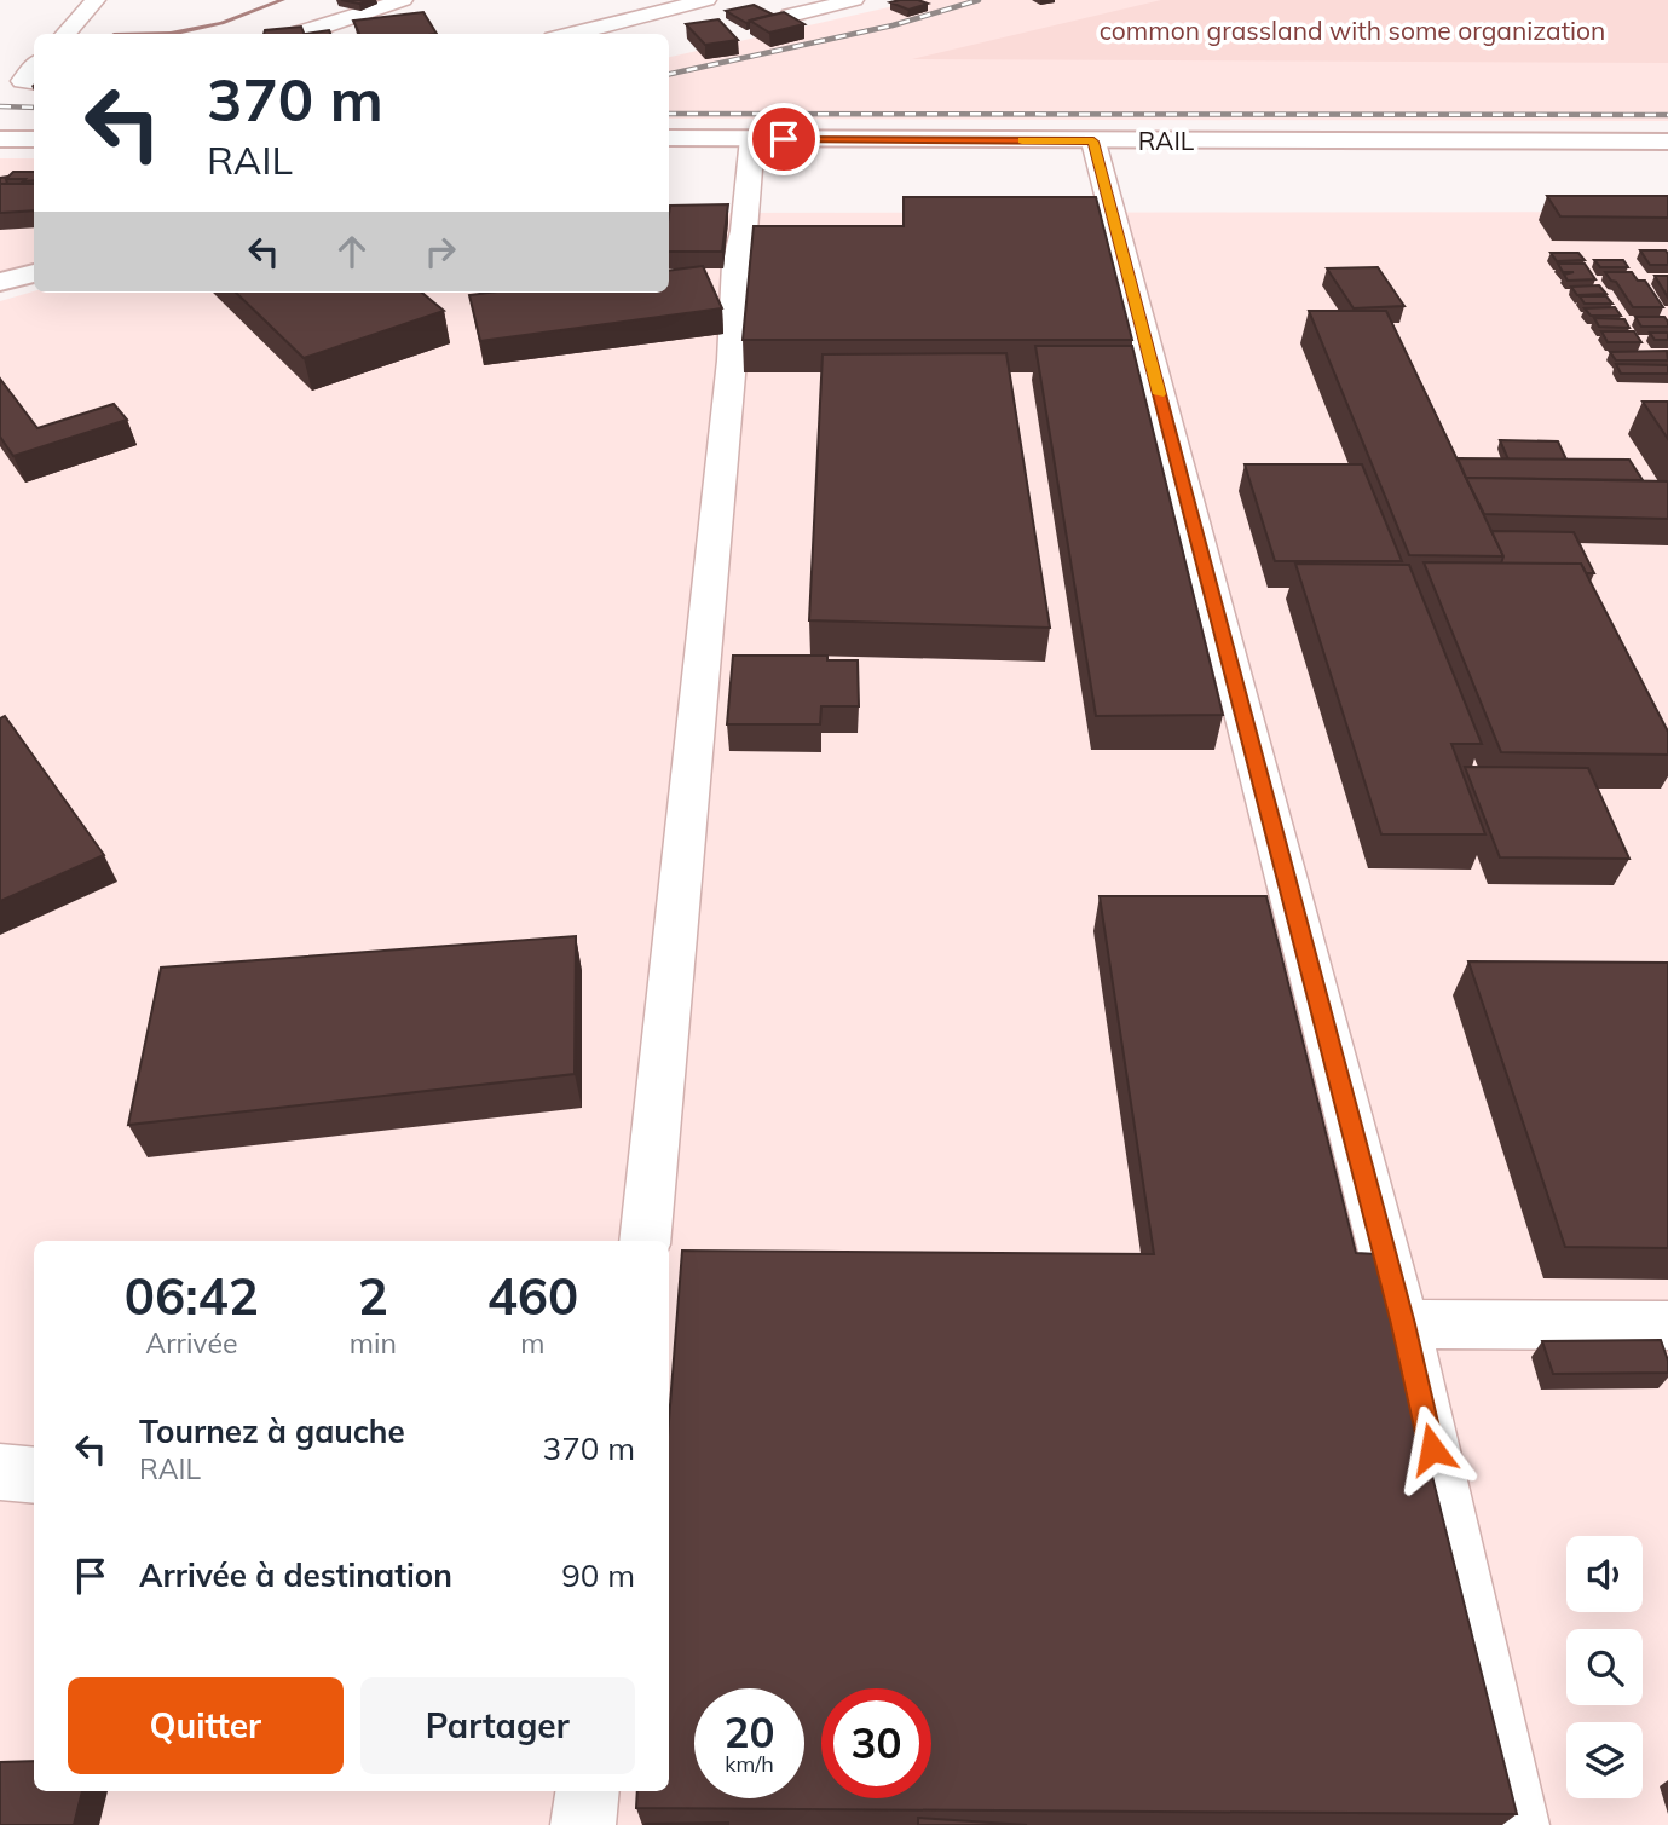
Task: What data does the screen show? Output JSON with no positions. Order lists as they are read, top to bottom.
{
  "streets": {
    "main road": ["RAIL"]
  },
  "parks": ["common grassland with some organization"],
  "page": {
    "turn": ["370 m", "RAIL"],
    "eta": [
      "06:42",
      "Arrivée",
      "2",
      "min",
      "460",
      "m"
    ],
    "list": [
      {
        "name": "Tournez à gauche",
        "note": "RAIL",
        "value": "370 m"
      },
      {
        "name": "Arrivée à destination",
        "value": "90 m"
      }
    ],
    "buttons": ["Quitter", "Partager"],
    "speed": "20 km/h",
    "limit": "30"
  }
}
